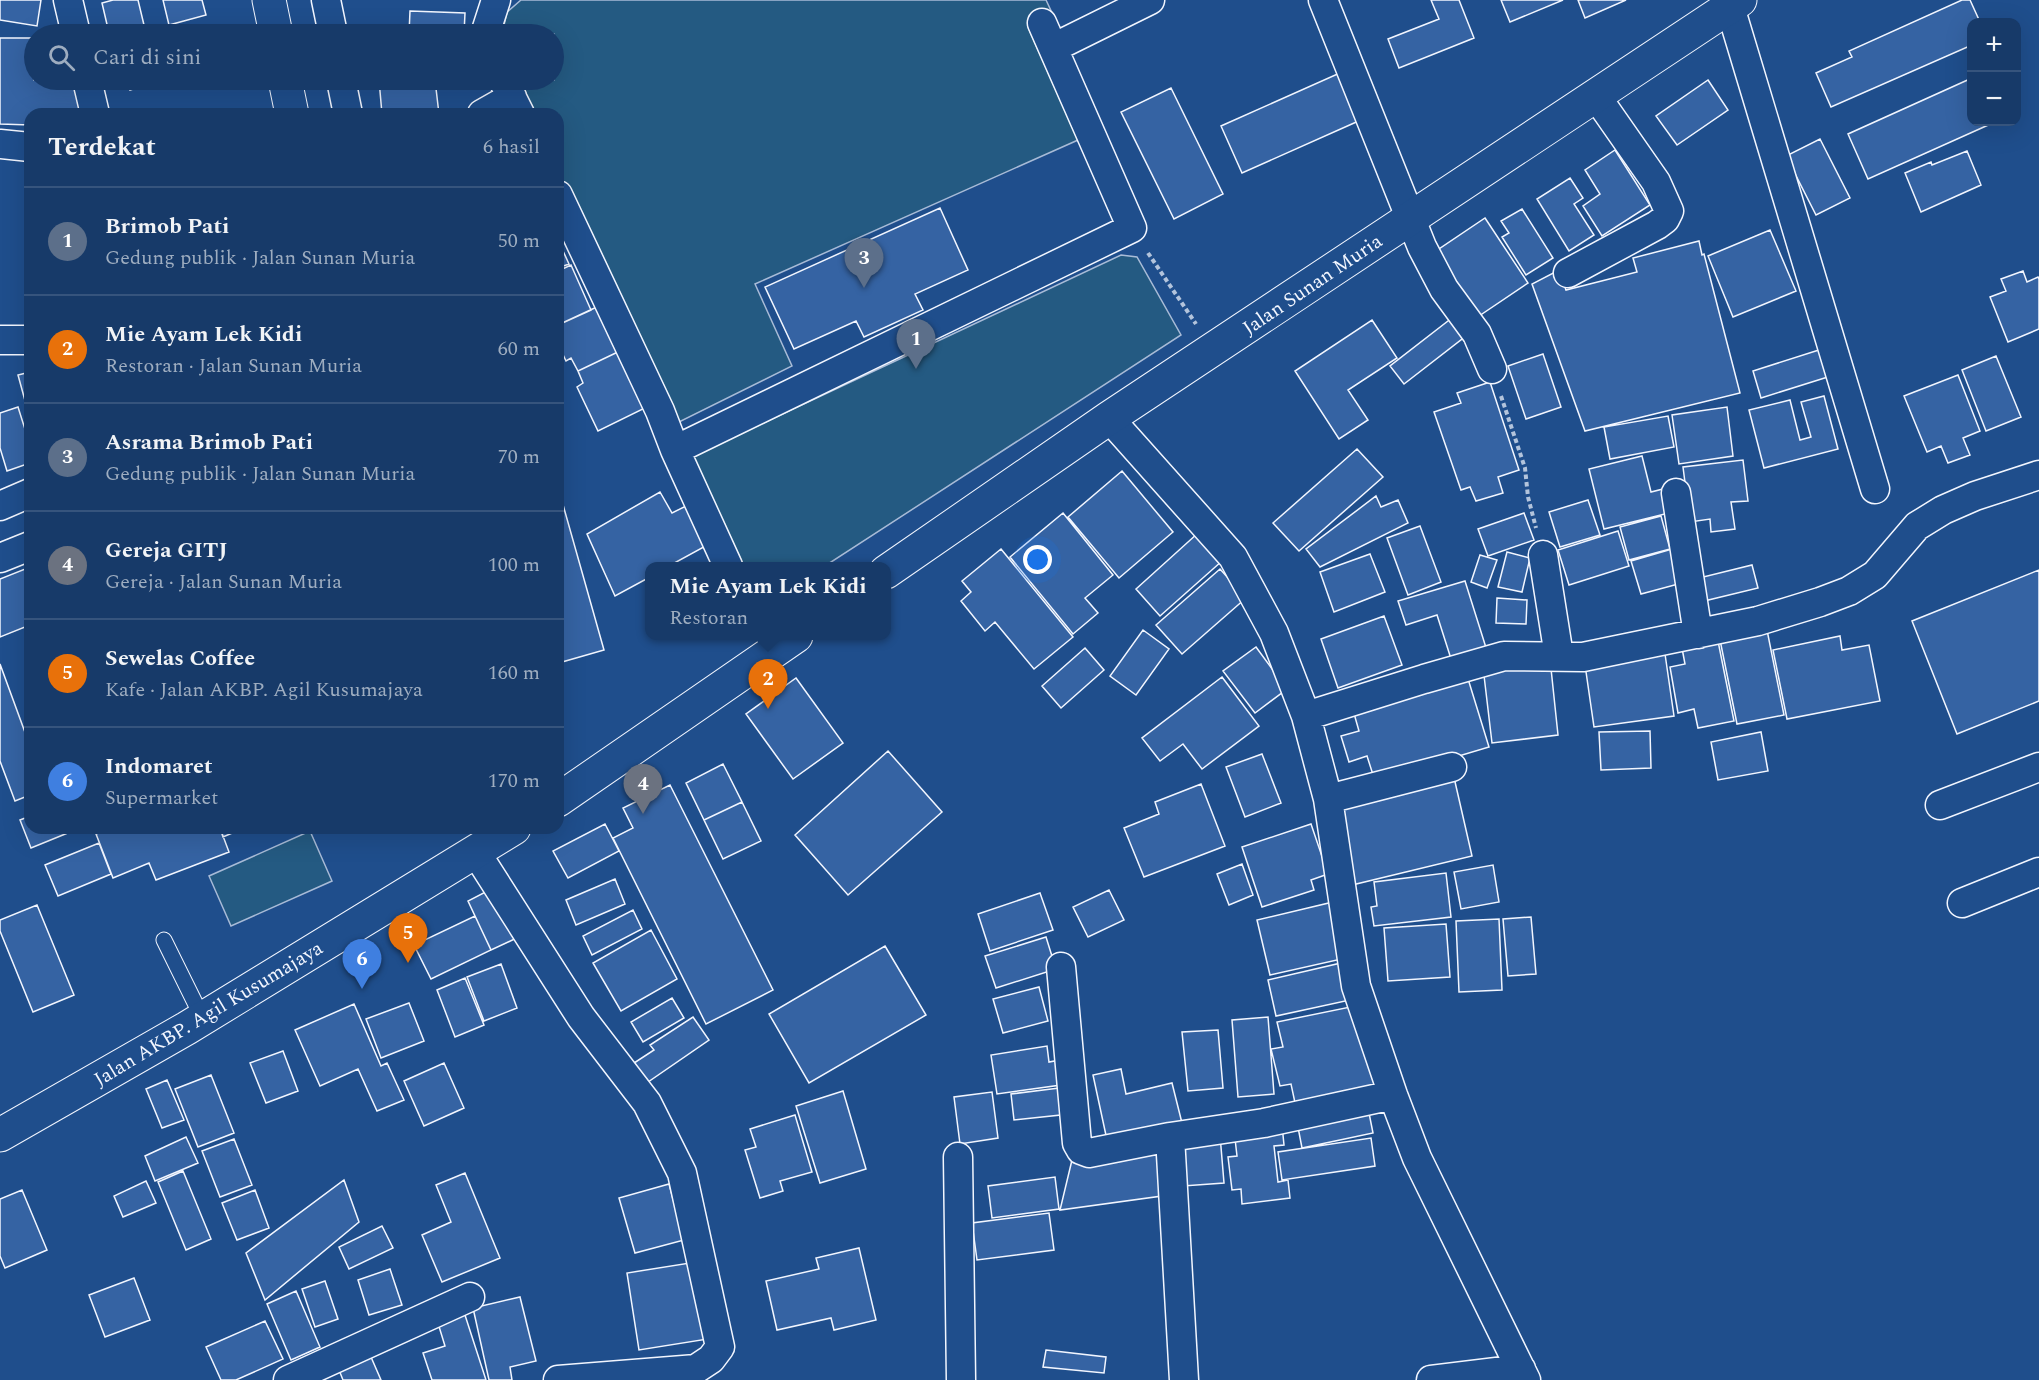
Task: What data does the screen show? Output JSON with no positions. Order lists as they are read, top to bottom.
{
  "streets": {
    "main road": ["Jalan Sunan Muria", "Jalan AKBP. Agil Kusumajaya"]
  },
  "page": {
    "map_buttons": ["+", "−"],
    "search": "Cari di sini",
    "heading": ["Terdekat", "6 hasil"],
    "list": [
      {
        "mark": "1",
        "name": "Brimob Pati",
        "note": "Gedung publik · Jalan Sunan Muria",
        "value": "50 m"
      },
      {
        "mark": "2",
        "name": "Mie Ayam Lek Kidi",
        "note": "Restoran · Jalan Sunan Muria",
        "value": "60 m"
      },
      {
        "mark": "3",
        "name": "Asrama Brimob Pati",
        "note": "Gedung publik · Jalan Sunan Muria",
        "value": "70 m"
      },
      {
        "mark": "4",
        "name": "Gereja GITJ",
        "note": "Gereja · Jalan Sunan Muria",
        "value": "100 m"
      },
      {
        "mark": "5",
        "name": "Sewelas Coffee",
        "note": "Kafe · Jalan AKBP. Agil Kusumajaya",
        "value": "160 m"
      },
      {
        "mark": "6",
        "name": "Indomaret",
        "note": "Supermarket",
        "value": "170 m"
      }
    ],
    "pins": [
      "3",
      "1",
      "2",
      "4",
      "5",
      "6"
    ],
    "popup": ["Mie Ayam Lek Kidi", "Restoran"]
  }
}
